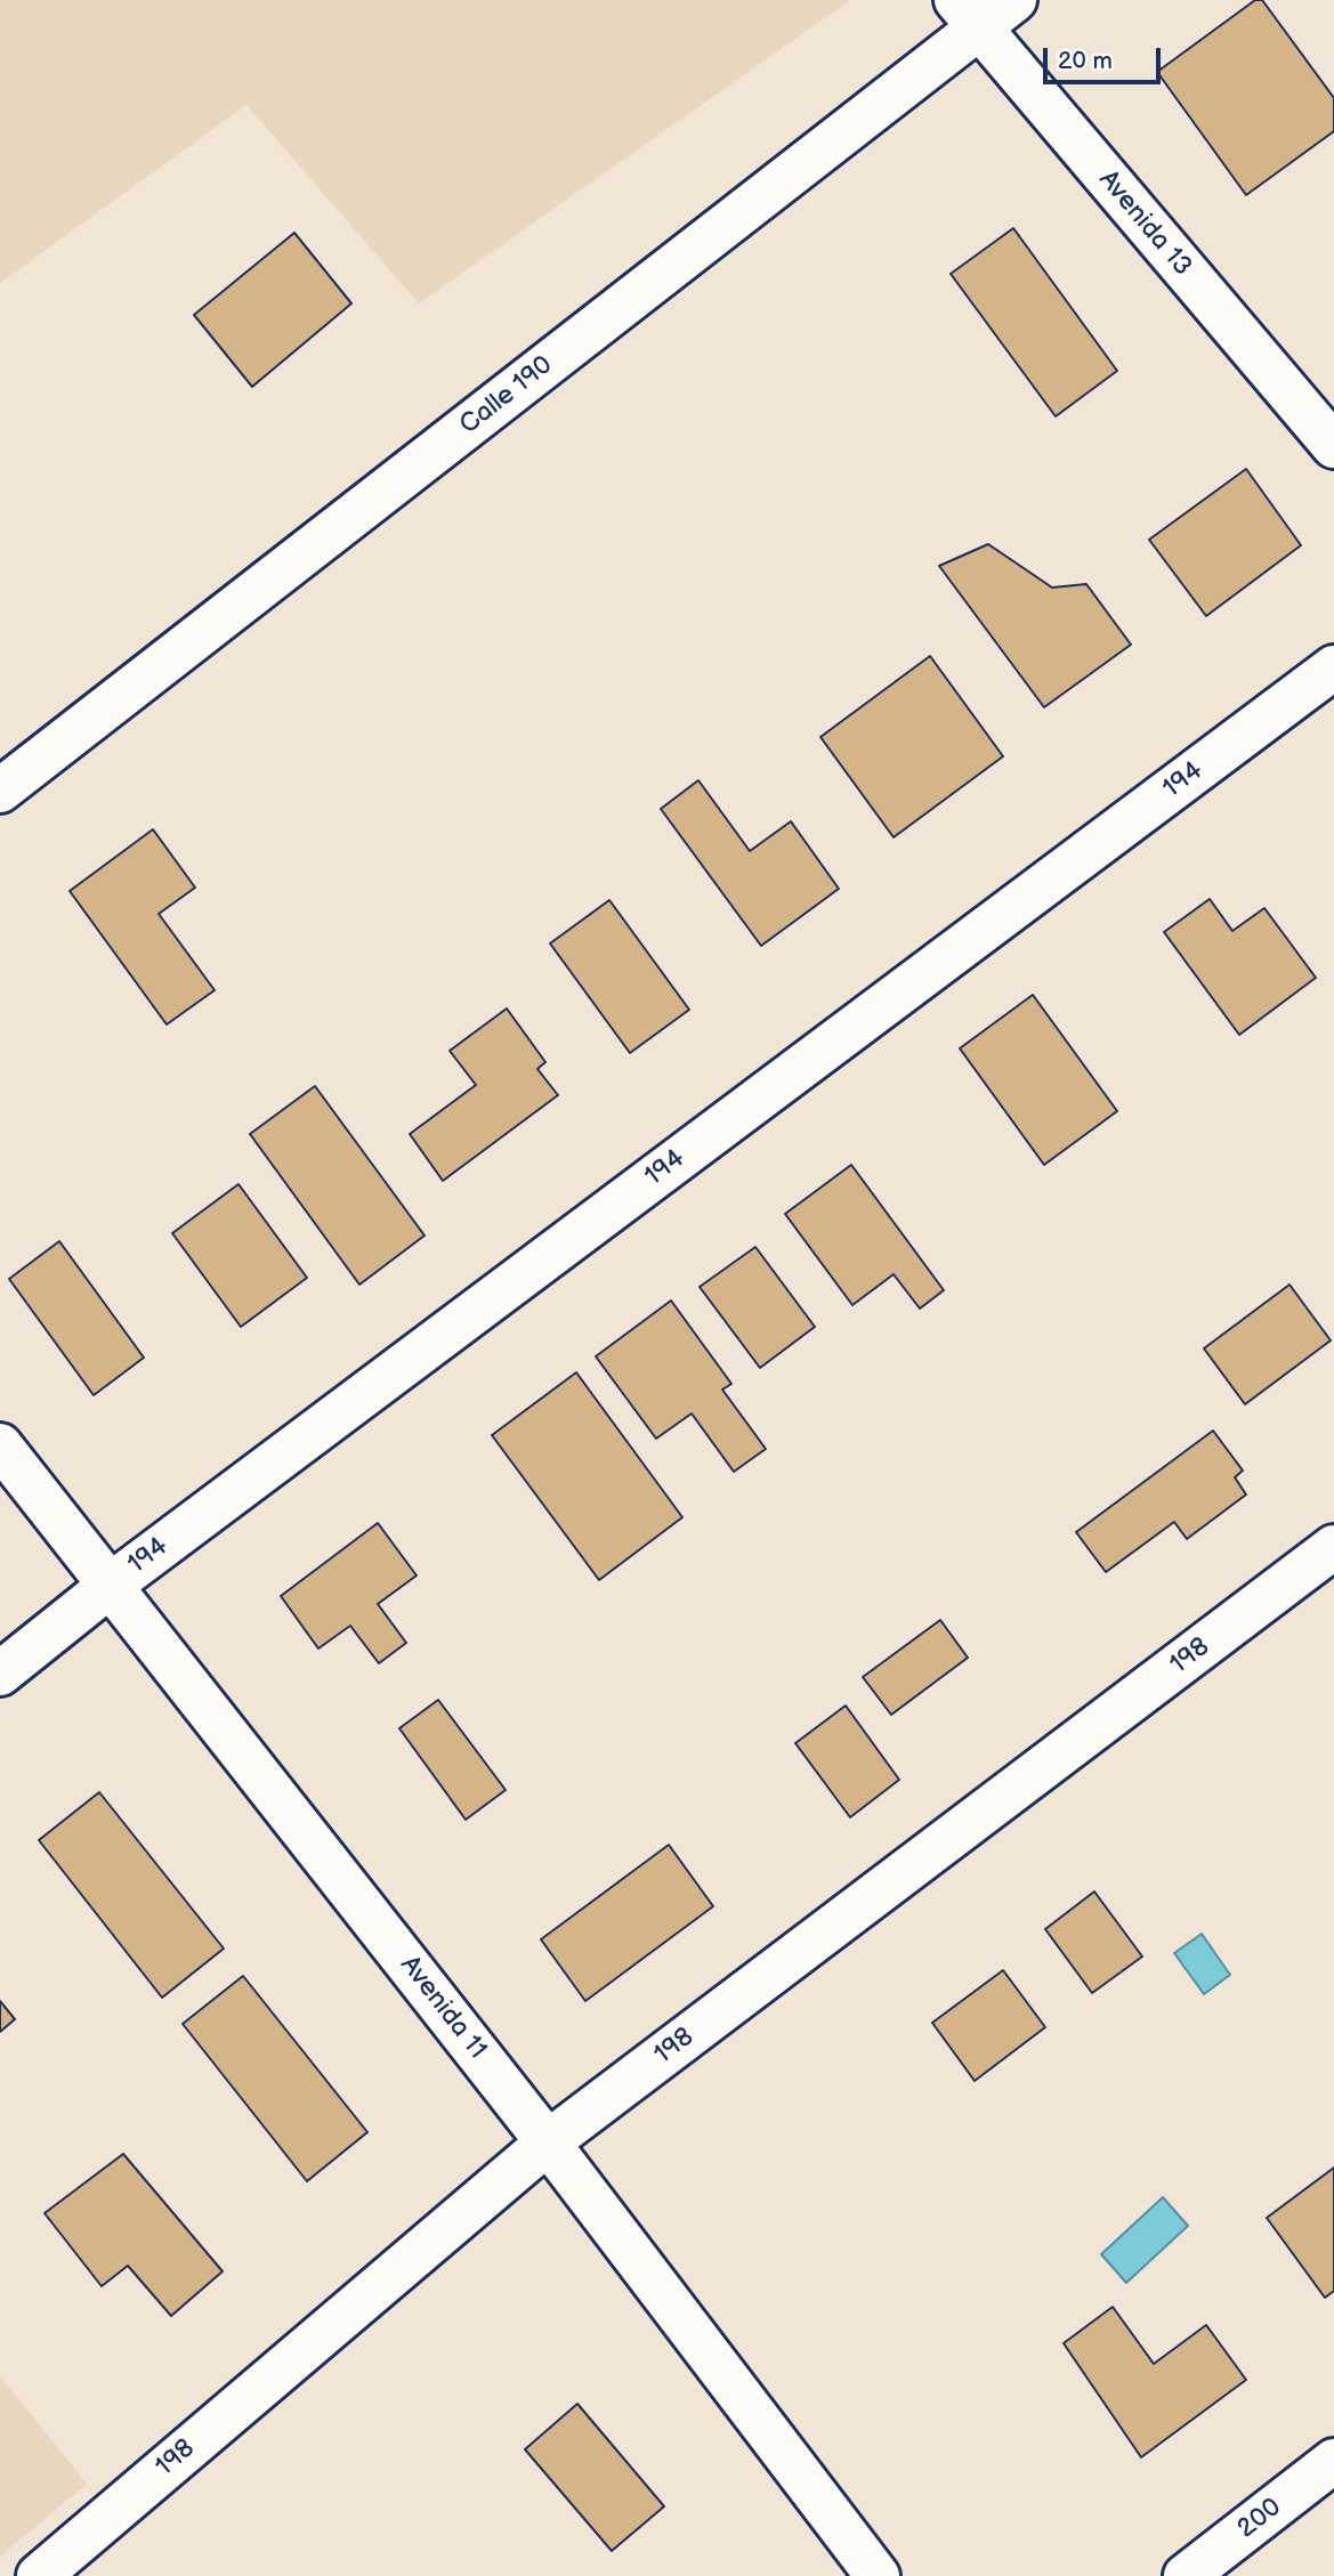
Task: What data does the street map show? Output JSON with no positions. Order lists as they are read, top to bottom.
{
  "streets": {
    "street": [
      "Avenida 13",
      "Calle 190",
      "194",
      "198",
      "Avenida 11",
      "200"
    ]
  },
  "crossings": [
    ["Avenida 13", "Calle 190"],
    ["194", "Avenida 11"],
    ["198", "Avenida 11"]
  ],
  "scale_bar": "20 m"
}
